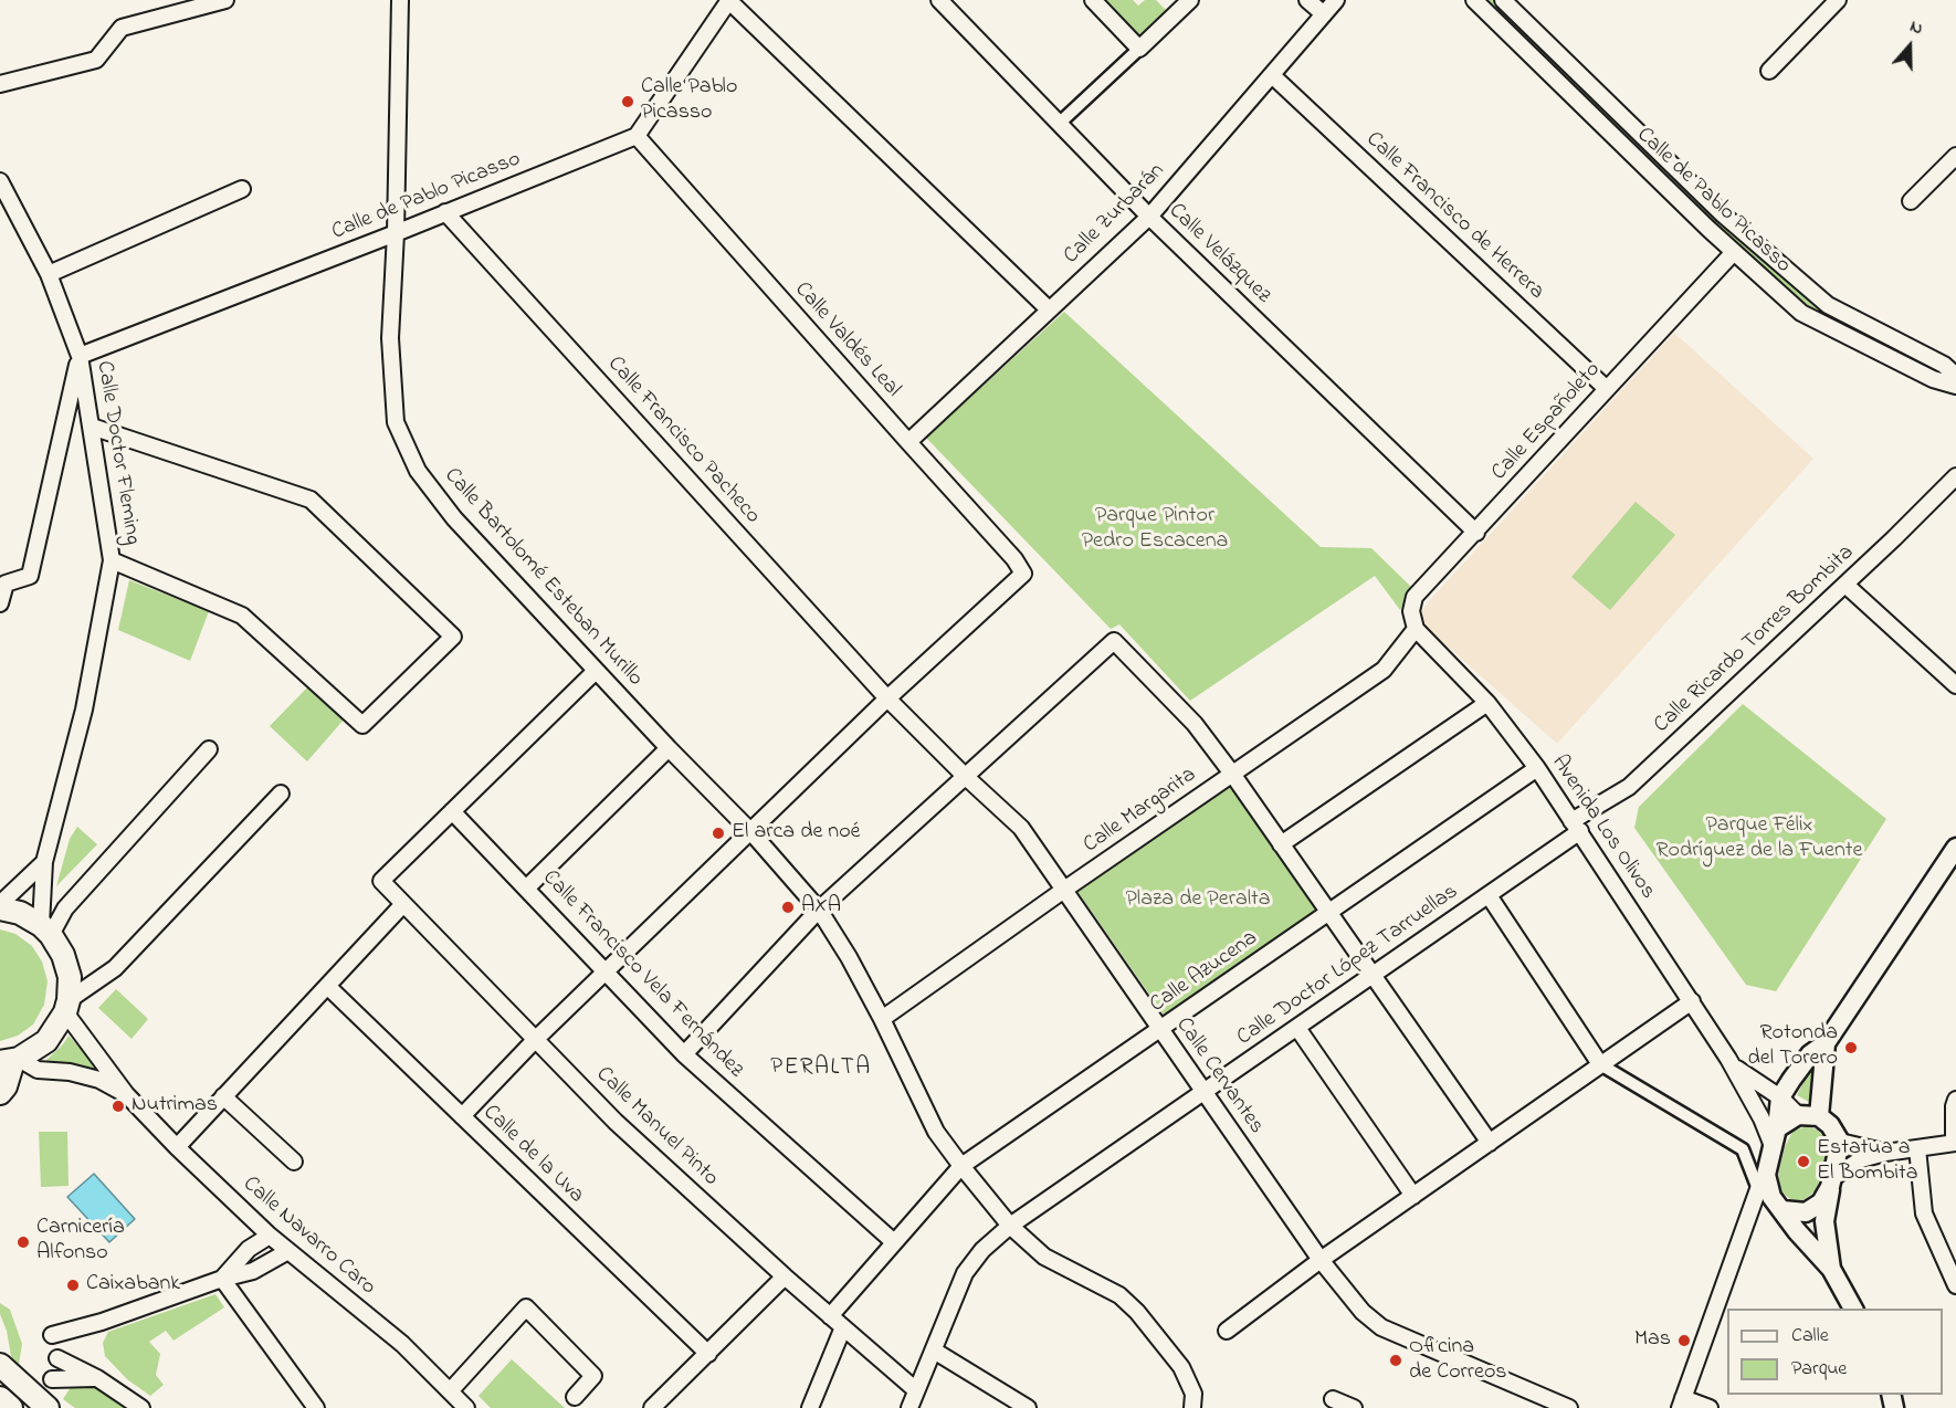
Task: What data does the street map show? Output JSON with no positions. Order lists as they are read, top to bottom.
{
  "streets": {
    "street": [
      "Calle de Pablo Picasso",
      "Calle Zurbarán",
      "Calle Francisco de Herrera",
      "Calle Velázquez",
      "Calle Valdés Leal",
      "Calle Españoleto",
      "Calle Francisco Pacheco",
      "Calle Doctor Fleming",
      "Calle Bartolomé Esteban Murillo",
      "Calle Ricardo Torres Bombita",
      "Calle Margarita",
      "Avenida Los Olivos",
      "Calle Doctor López Tarruellas",
      "Calle Azucena",
      "Calle Francisco Vela Fernández",
      "Calle Cervantes",
      "Calle Manuel Pinto",
      "Calle de la Uva",
      "Calle Navarro Caro"
    ]
  },
  "crossings": [
    ["Calle de Pablo Picasso", "Calle Valdés Leal"],
    ["Calle de Pablo Picasso", "Calle Españoleto"],
    ["Calle de Pablo Picasso", "Calle Francisco Pacheco"],
    ["Calle de Pablo Picasso", "Calle Doctor Fleming"],
    ["Calle de Pablo Picasso", "Calle Bartolomé Esteban Murillo"],
    ["Calle Zurbarán", "Calle Francisco de Herrera"],
    ["Calle Zurbarán", "Calle Velázquez"],
    ["Calle Zurbarán", "Calle Valdés Leal"],
    ["Calle Francisco de Herrera", "Calle Españoleto"],
    ["Calle Velázquez", "Calle Españoleto"],
    ["Calle Valdés Leal", "Calle Francisco Pacheco"],
    ["Calle Valdés Leal", "Calle Cervantes"],
    ["Calle Españoleto", "Calle Margarita"],
    ["Calle Españoleto", "Avenida Los Olivos"],
    ["Calle Francisco Pacheco", "Calle Cervantes"],
    ["Calle Bartolomé Esteban Murillo", "Calle Margarita"],
    ["Calle Bartolomé Esteban Murillo", "Calle Doctor López Tarruellas"],
    ["Calle Bartolomé Esteban Murillo", "Calle Azucena"],
    ["Calle Ricardo Torres Bombita", "Avenida Los Olivos"],
    ["Calle Ricardo Torres Bombita", "Calle Doctor López Tarruellas"],
    ["Calle Margarita", "Avenida Los Olivos"],
    ["Calle Margarita", "Calle Cervantes"],
    ["Avenida Los Olivos", "Calle Doctor López Tarruellas"],
    ["Avenida Los Olivos", "Calle Azucena"],
    ["Calle Doctor López Tarruellas", "Calle Cervantes"],
    ["Calle Doctor López Tarruellas", "Calle Manuel Pinto"],
    ["Calle Azucena", "Calle Francisco Vela Fernández"],
    ["Calle Azucena", "Calle Cervantes"],
    ["Calle Azucena", "Calle Manuel Pinto"],
    ["Calle Francisco Vela Fernández", "Calle Manuel Pinto"]
  ],
  "districts": ["PERALTA"],
  "parks": ["Parque Pintor Pedro Escacena", "Parque Félix Rodríguez de la Fuente", "Plaza de Peralta"],
  "places": [
    "Calle Pablo Picasso",
    "El arca de noé",
    "AXA",
    "Rotonda del Torero",
    "Nutrimas",
    "Estatua a El Bombita",
    "Carnicería Alfonso",
    "Caixabank",
    "Mas",
    "Oficina de Correos"
  ],
  "legend": ["Calle", "Parque"],
  "north": "top"
}
